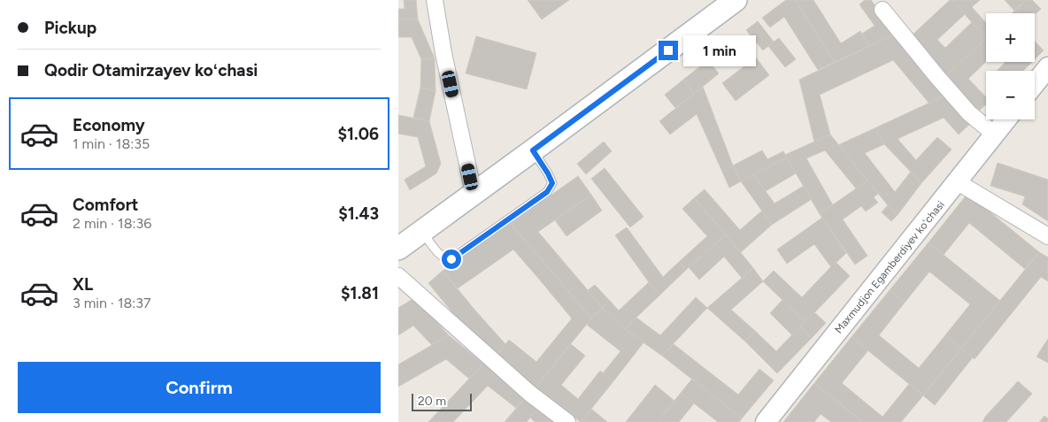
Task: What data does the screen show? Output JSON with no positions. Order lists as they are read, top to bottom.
{
  "streets": {
    "street": ["Maxmudjon Egamberdiyev koʻchasi"]
  },
  "scale_bar": "20 m",
  "page": {
    "banner": ["Pickup", "Qodir Otamirzayev koʻchasi"],
    "map_buttons": ["+", "−"],
    "bubble": "1 min",
    "list": [
      {
        "name": "Economy",
        "note": "1 min · 18:35",
        "value": "$1.06"
      },
      {
        "name": "Comfort",
        "note": "2 min · 18:36",
        "value": "$1.43"
      },
      {
        "name": "XL",
        "note": "3 min · 18:37",
        "value": "$1.81"
      }
    ],
    "buttons": "Confirm",
    "scale": "20 m"
  }
}
